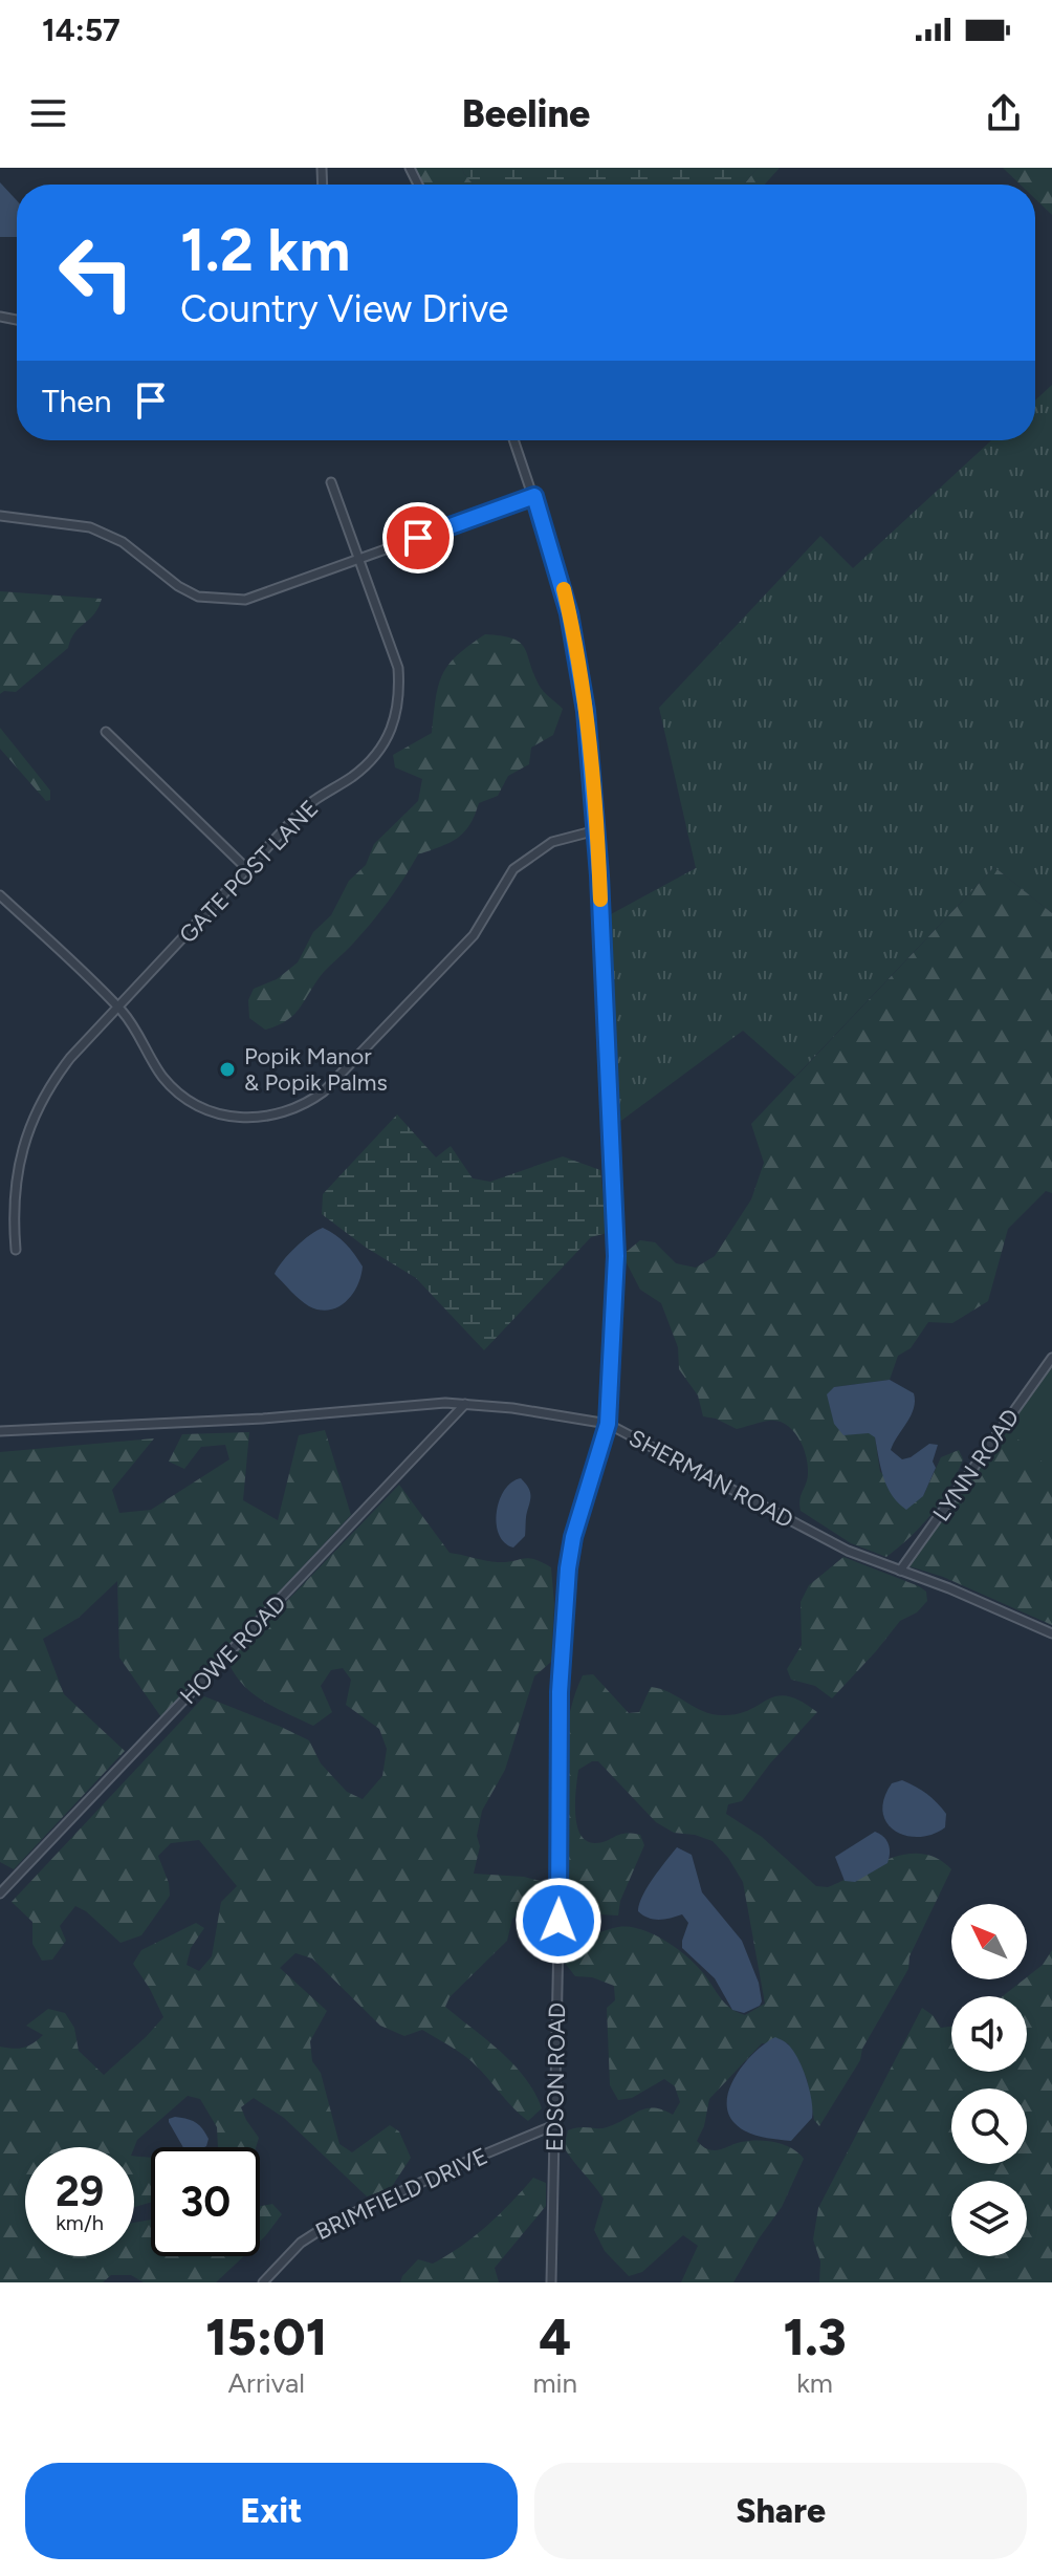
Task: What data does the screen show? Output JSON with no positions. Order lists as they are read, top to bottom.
{
  "streets": {
    "street": [
      "GATE POST LANE",
      "LYNN ROAD",
      "SHERMAN ROAD",
      "HOWE ROAD",
      "EDSON ROAD",
      "BRIMFIELD DRIVE"
    ]
  },
  "crossings": [
    ["LYNN ROAD", "SHERMAN ROAD"],
    ["SHERMAN ROAD", "HOWE ROAD"],
    ["SHERMAN ROAD", "EDSON ROAD"],
    ["EDSON ROAD", "BRIMFIELD DRIVE"]
  ],
  "places": ["Popik Manor & Popik Palms"],
  "north": "top left",
  "page": {
    "status": "14:57",
    "header": "Beeline",
    "turn": ["1.2 km", "Country View Drive"],
    "then": "Then",
    "speed": "29 km/h",
    "limit": "30",
    "eta": [
      "15:01",
      "Arrival",
      "4",
      "min",
      "1.3",
      "km"
    ],
    "buttons": ["Exit", "Share"]
  }
}
